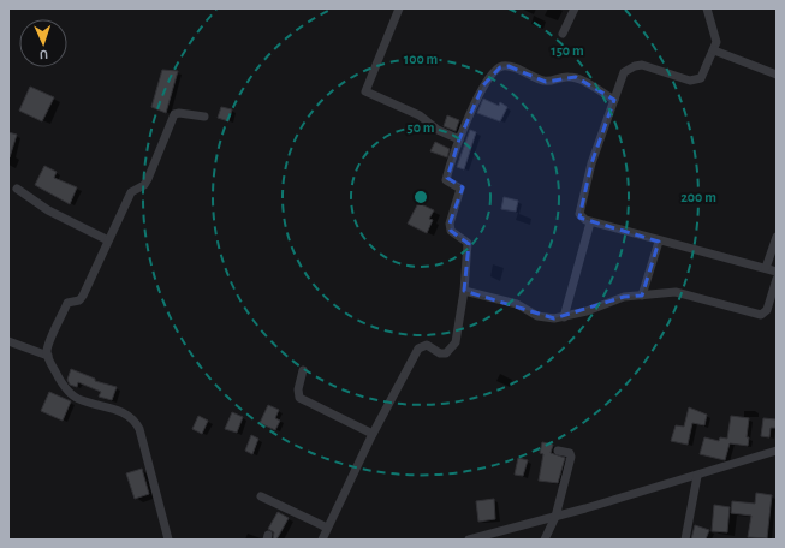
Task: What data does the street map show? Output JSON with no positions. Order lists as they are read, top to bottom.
{
  "north": "bottom",
  "rings": [
    "150 m",
    "100 m",
    "50 m",
    "200 m"
  ]
}
